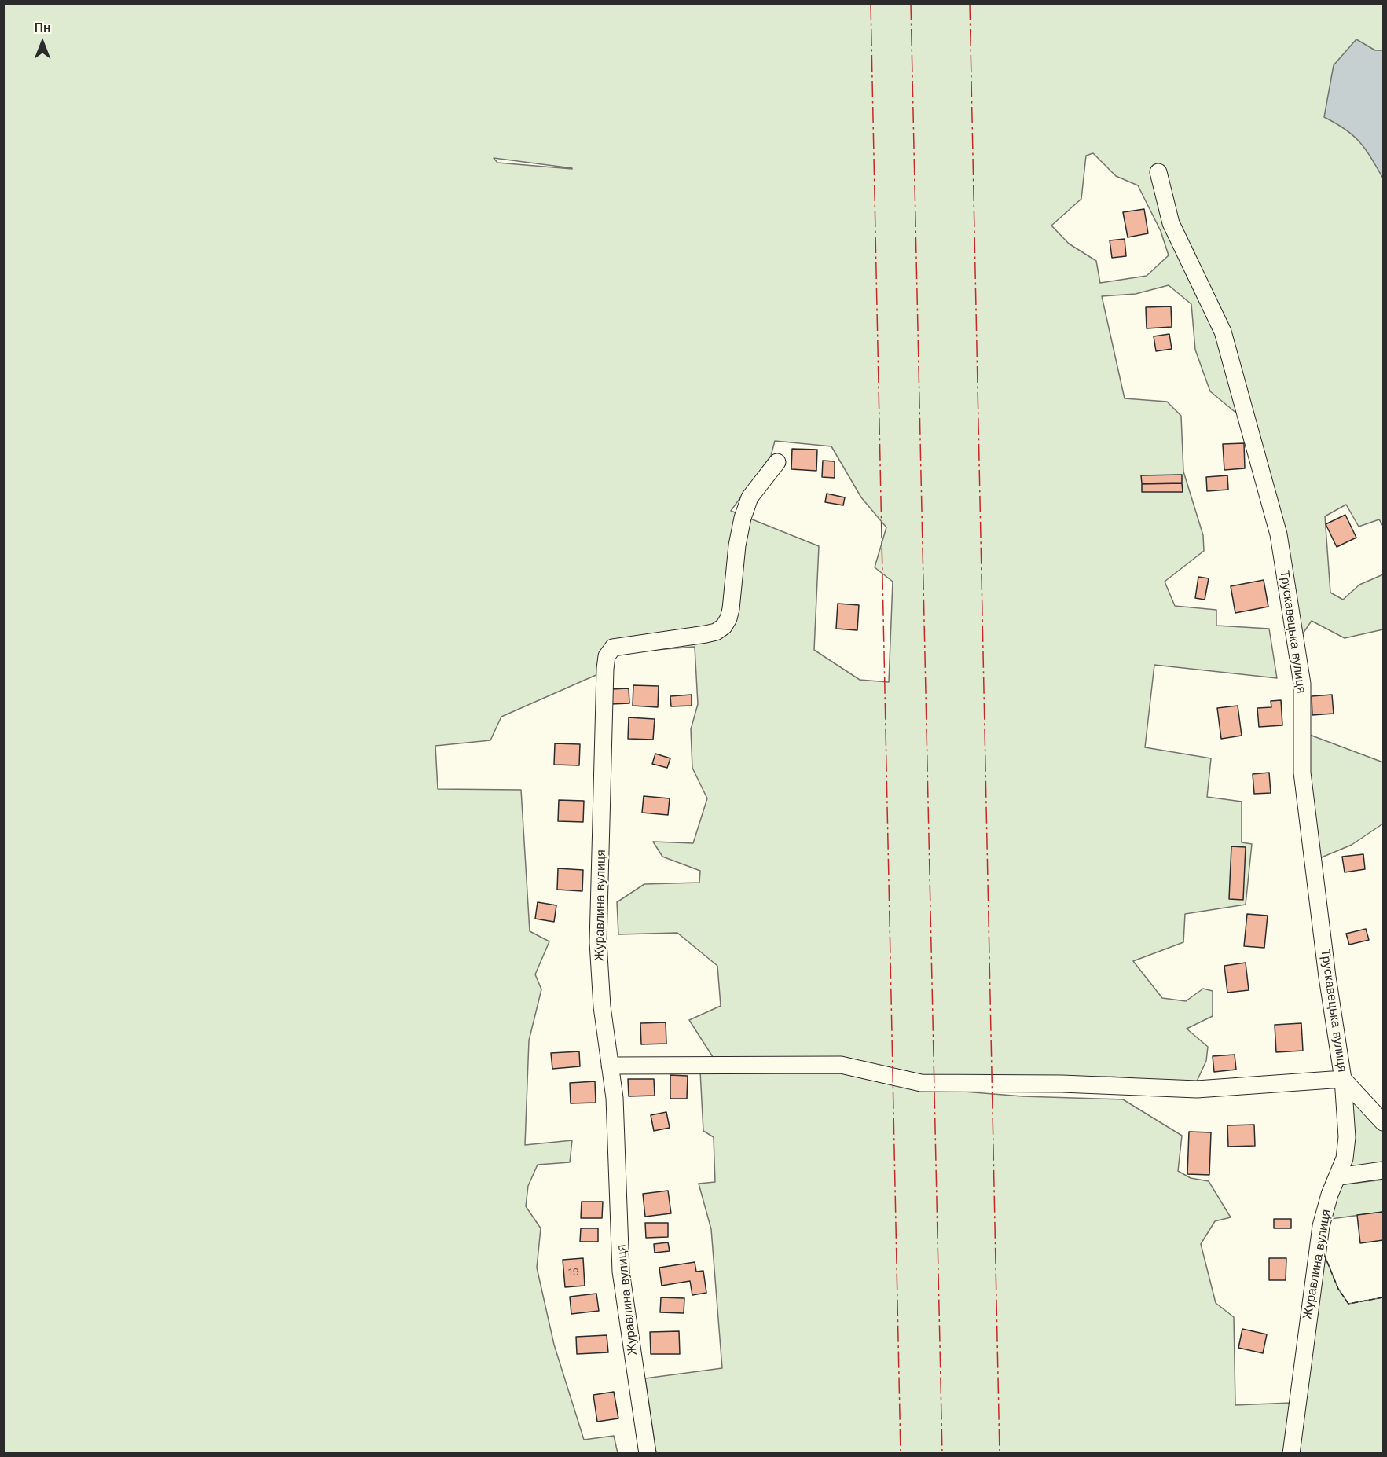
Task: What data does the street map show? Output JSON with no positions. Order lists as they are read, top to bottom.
{
  "streets": {
    "street": ["Трускавецька вулиця", "Журавлина вулиця"]
  },
  "crossings": [
    ["Трускавецька вулиця", "Журавлина вулиця"]
  ],
  "house_numbers": ["19"],
  "north": "top"
}
